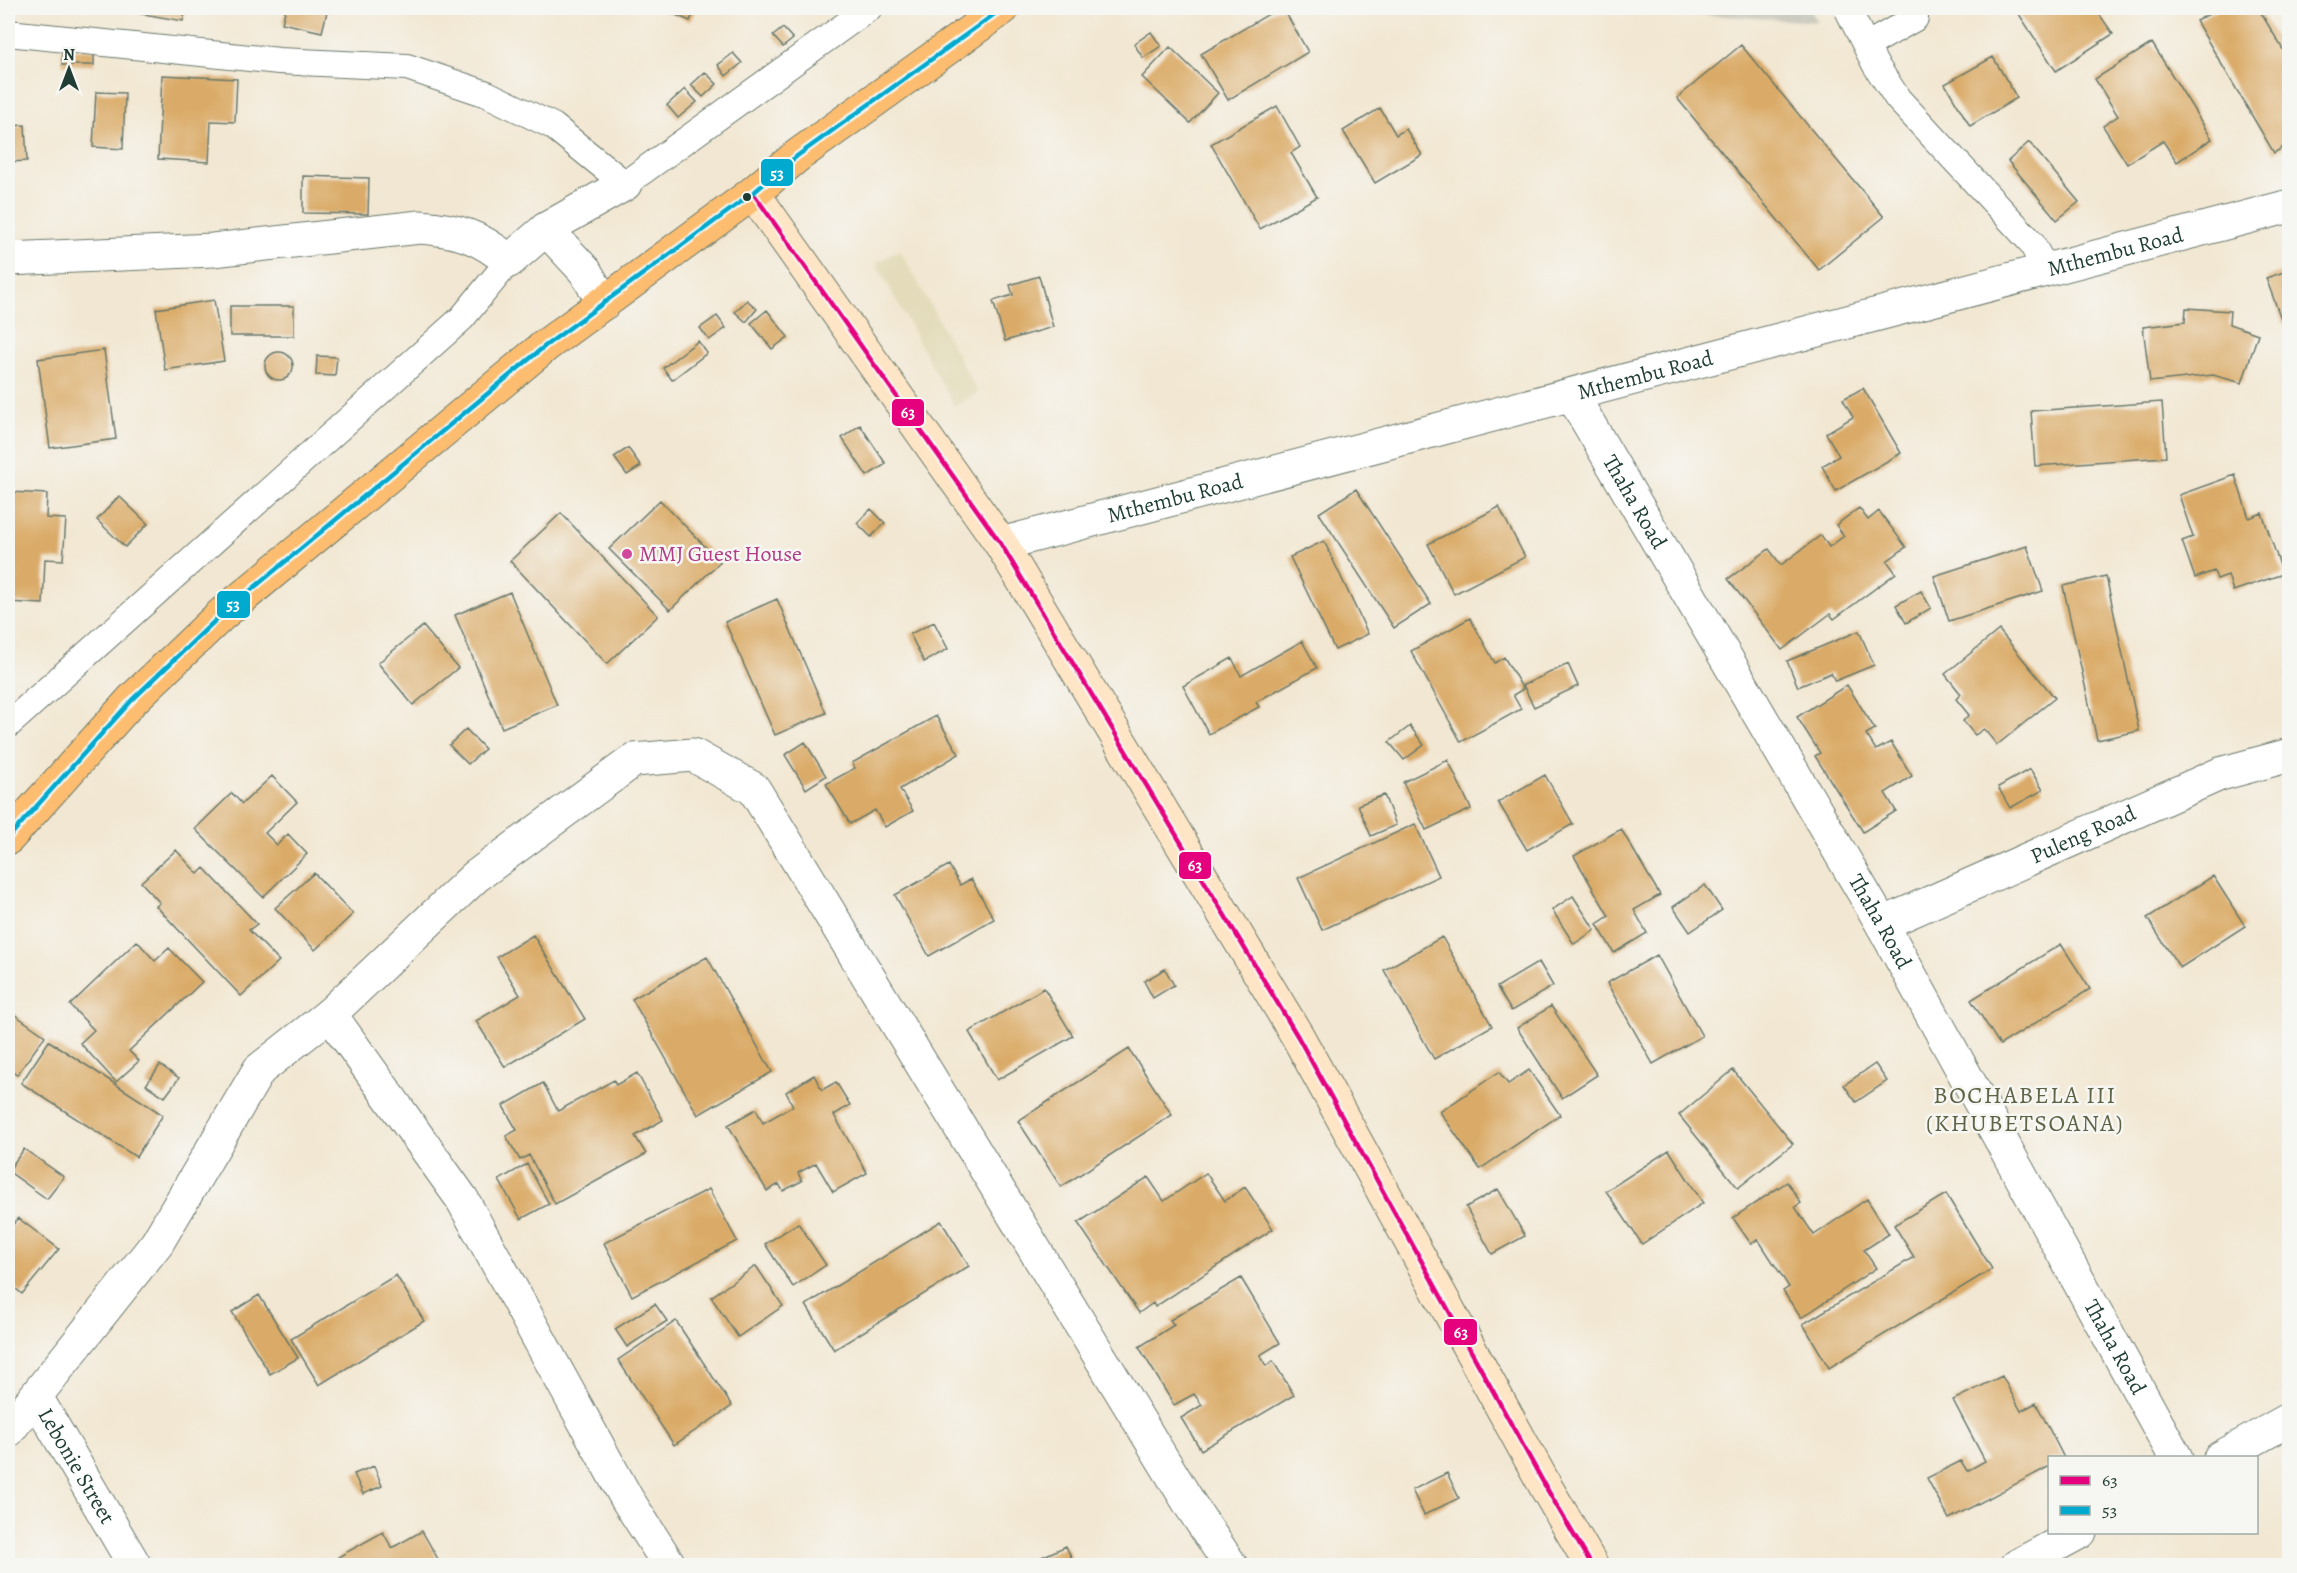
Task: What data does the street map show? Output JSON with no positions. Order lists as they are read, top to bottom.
{
  "streets": {
    "street": [
      "Mthembu Road",
      "Thaha Road",
      "Puleng Road",
      "Lebonie Street"
    ]
  },
  "crossings": [
    ["Mthembu Road", "Thaha Road"],
    ["Thaha Road", "Puleng Road"]
  ],
  "districts": ["BOCHABELA III (KHUBETSOANA)"],
  "places": ["MMJ Guest House"],
  "lines": ["transit line 53", "transit line 63"],
  "legend": ["63", "53"],
  "north": "top"
}
